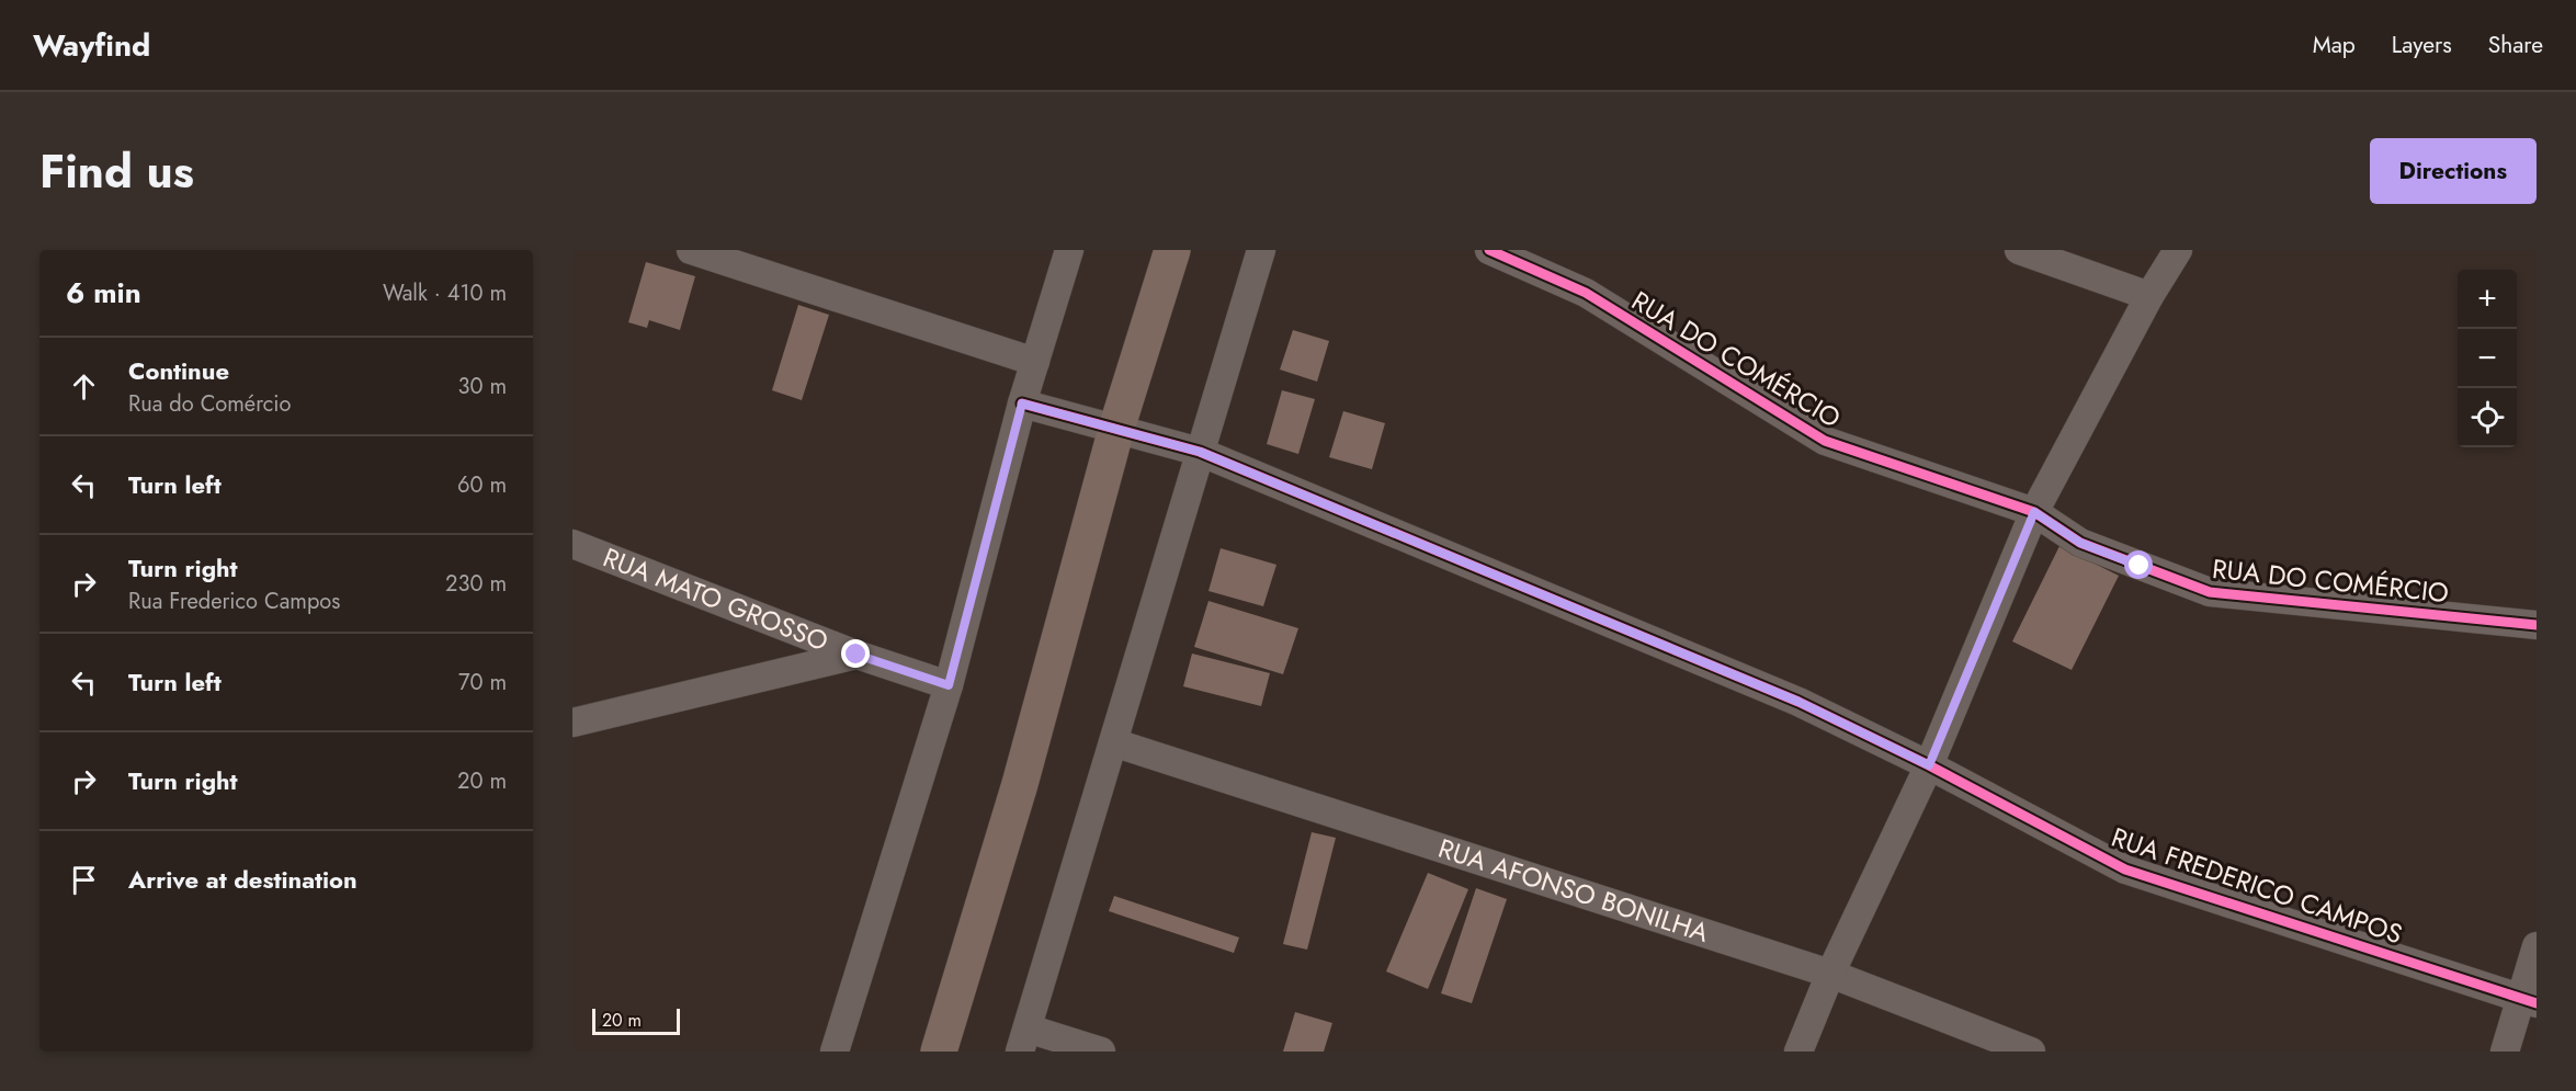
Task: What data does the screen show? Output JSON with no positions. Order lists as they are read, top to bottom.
{
  "streets": {
    "street": [
      "RUA DO COMÉRCIO",
      "RUA MATO GROSSO",
      "RUA FREDERICO CAMPOS",
      "RUA AFONSO BONILHA"
    ]
  },
  "scale_bar": "20 m",
  "page": {
    "header": "Wayfind",
    "nav": ["Map", "Layers", "Share"],
    "title": "Find us",
    "buttons": "Directions",
    "heading": ["6 min", "Walk · 410 m"],
    "map_buttons": ["+", "−"],
    "list": [
      ["Continue", "Rua do Comércio", "30 m"],
      ["Turn left", "60 m"],
      ["Turn right", "Rua Frederico Campos", "230 m"],
      ["Turn left", "70 m"],
      ["Turn right", "20 m"],
      "Arrive at destination"
    ],
    "scale": "20 m"
  }
}
